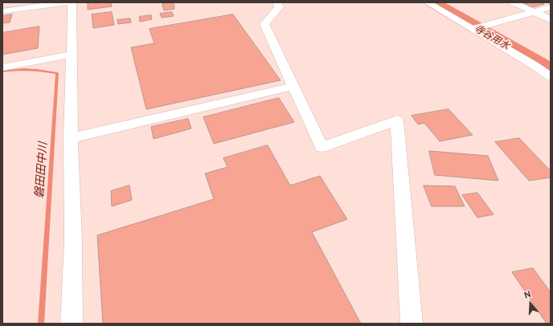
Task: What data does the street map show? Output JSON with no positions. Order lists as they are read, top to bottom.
{
  "water": ["寺谷用水", "磐田田中川"],
  "north": "top"
}
